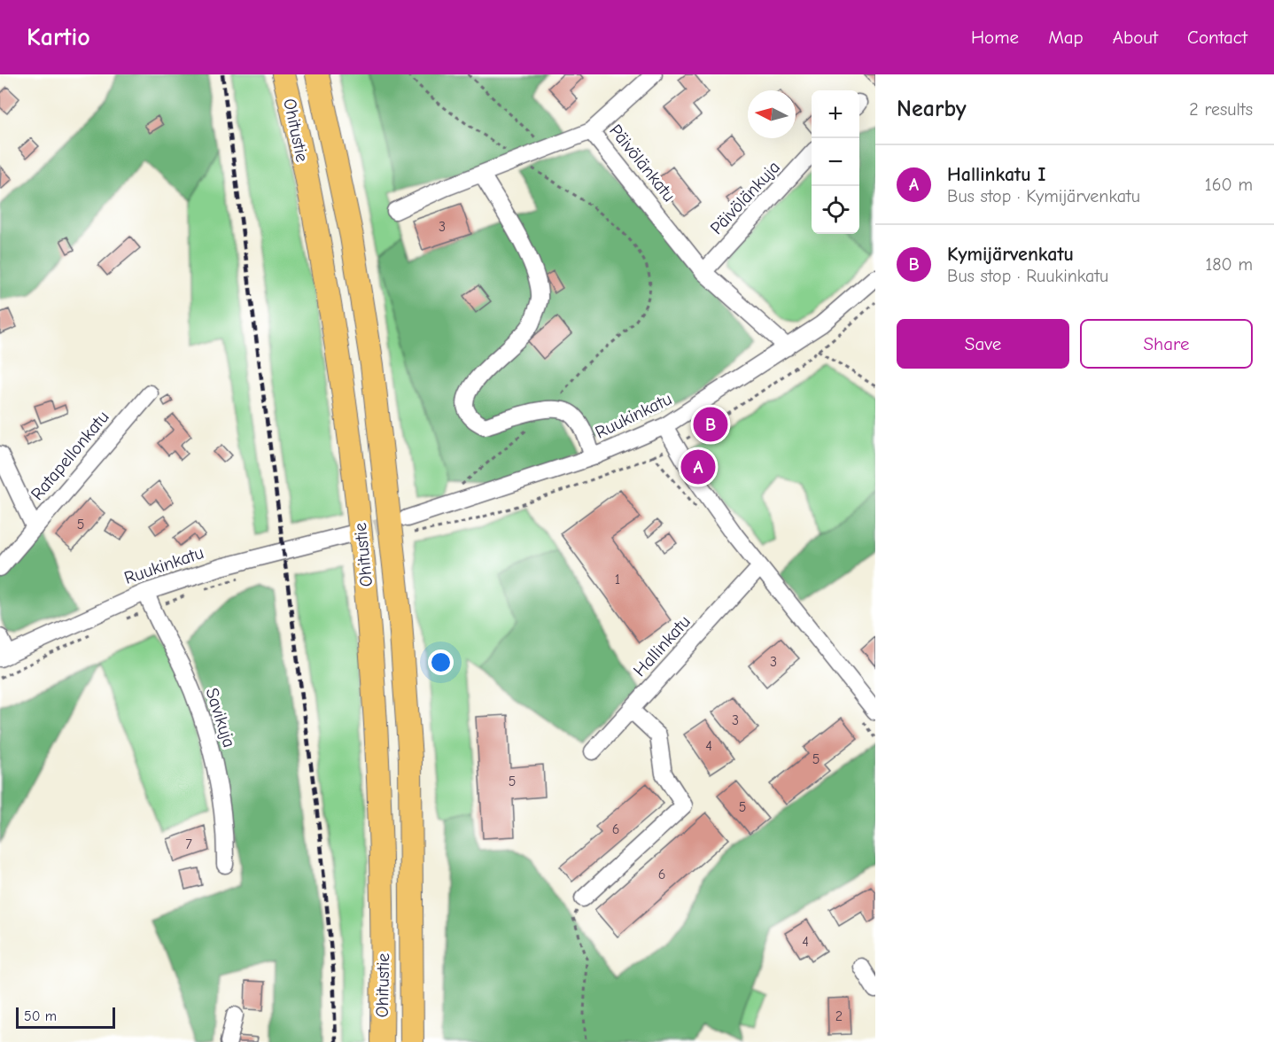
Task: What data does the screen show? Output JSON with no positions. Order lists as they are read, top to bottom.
{
  "streets": {
    "highway": ["Ohitustie"],
    "street": [
      "Päivölänkatu",
      "Päivölänkuja",
      "Ruukinkatu",
      "Ratapellonkatu",
      "Hallinkatu",
      "Savikuja"
    ]
  },
  "crossings": [
    ["Päivölänkatu", "Päivölänkuja"],
    ["Päivölänkatu", "Ruukinkatu"],
    ["Ruukinkatu", "Savikuja"]
  ],
  "house_numbers": [
    "3",
    "5",
    "1",
    "3",
    "3",
    "4",
    "5",
    "5",
    "5",
    "6",
    "7",
    "6",
    "4",
    "2"
  ],
  "scale_bar": "50 m",
  "north": "left",
  "page": {
    "header": "Kartio",
    "nav": [
      "Home",
      "Map",
      "About",
      "Contact"
    ],
    "heading": ["Nearby", "2 results"],
    "map_buttons": ["+", "−"],
    "list": [
      {
        "mark": "A",
        "name": "Hallinkatu I",
        "note": "Bus stop · Kymijärvenkatu",
        "value": "160 m"
      },
      {
        "mark": "B",
        "name": "Kymijärvenkatu",
        "note": "Bus stop · Ruukinkatu",
        "value": "180 m"
      }
    ],
    "buttons": ["Save", "Share"],
    "pins": ["B", "A"],
    "scale": "50 m"
  }
}
